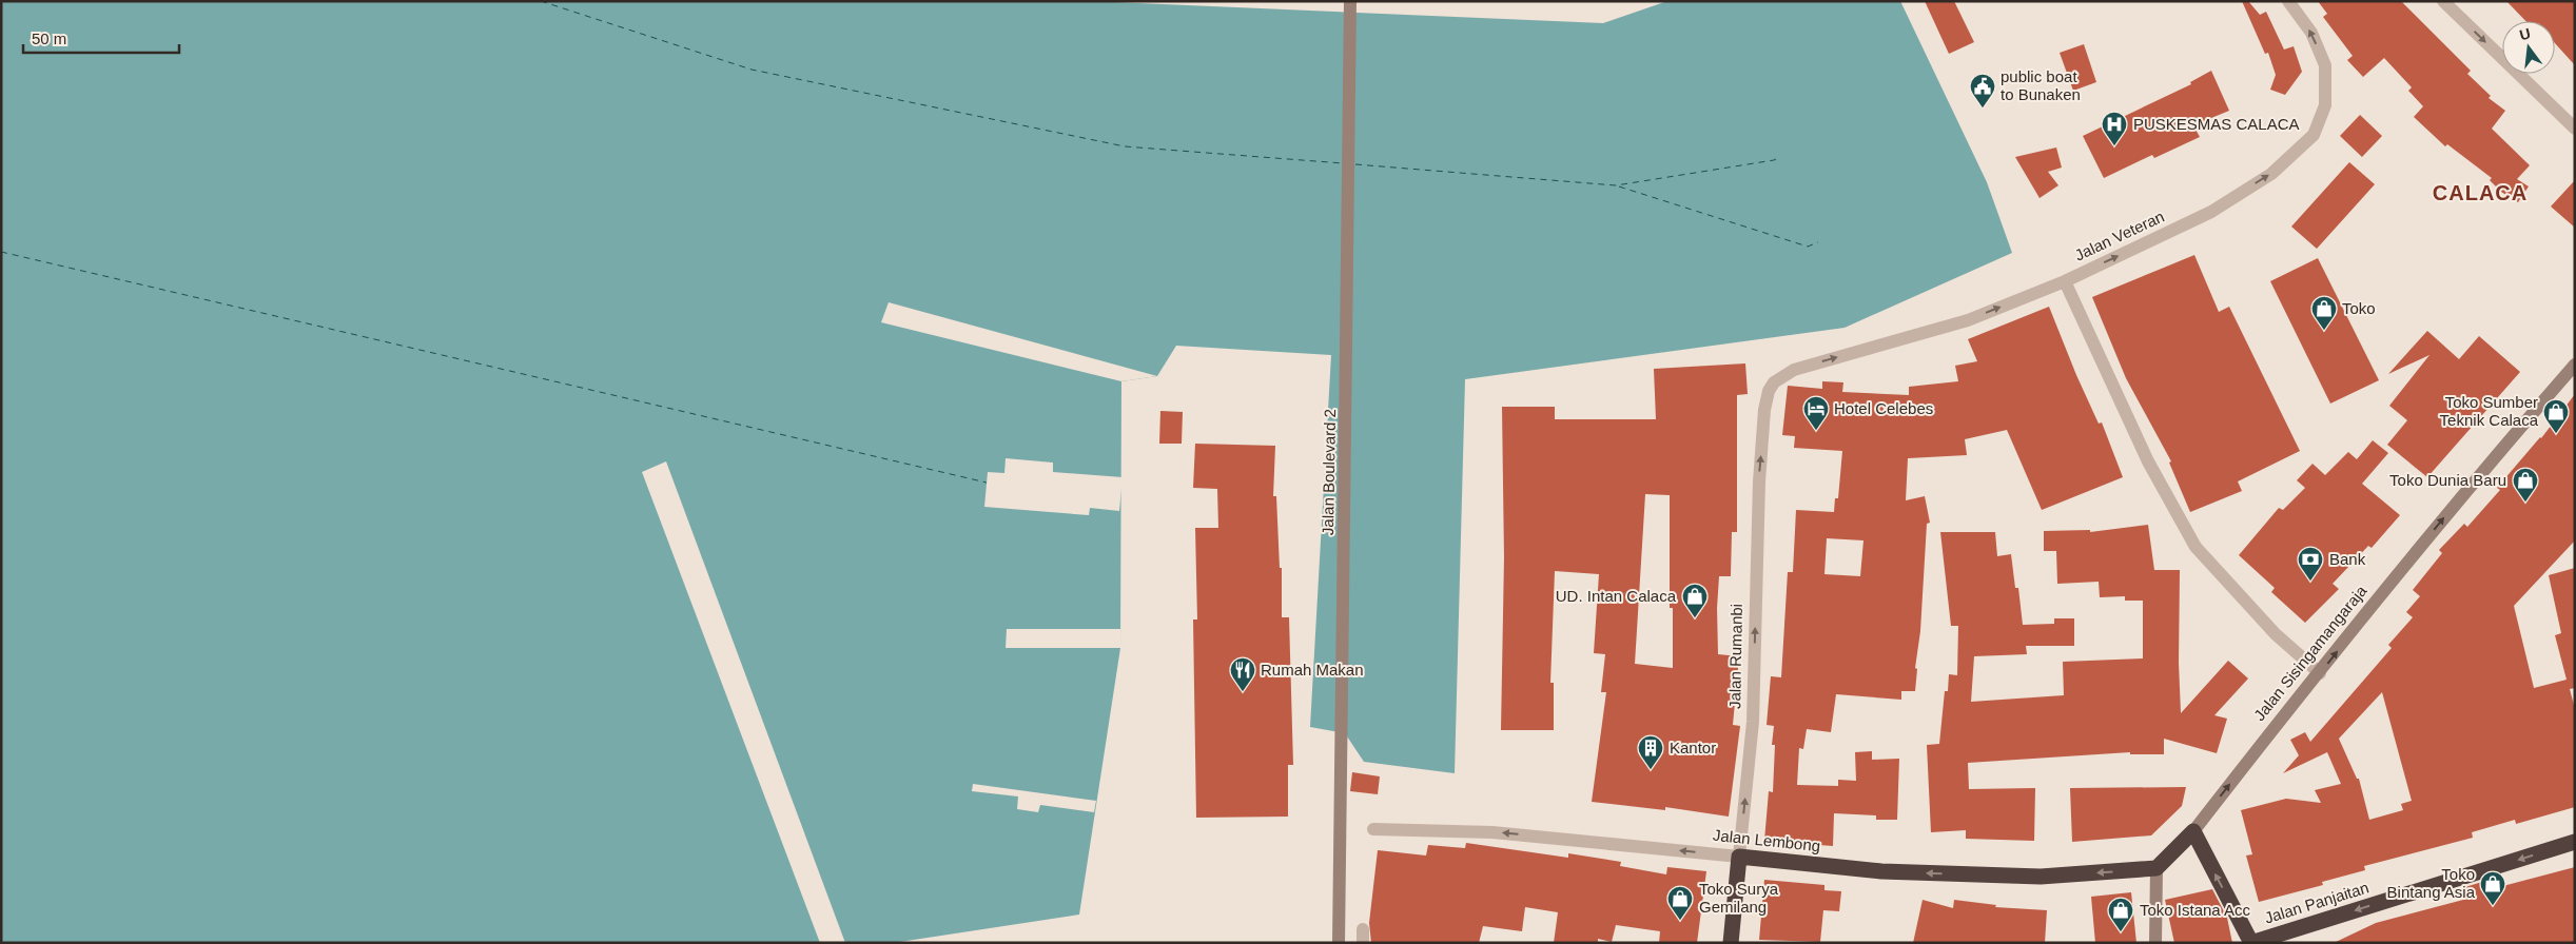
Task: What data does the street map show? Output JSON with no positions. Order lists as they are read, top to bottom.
{
  "streets": {
    "highway": [
      "Jalan Sisingamangaraja",
      "Jalan Rumanbi",
      "Jalan Lembong",
      "Jalan Panjaitan"
    ],
    "main road": ["Jalan Boulevard 2"],
    "street": ["Jalan Veteran"]
  },
  "crossings": [
    ["Jalan Veteran", "Jalan Rumanbi"],
    ["Jalan Sisingamangaraja", "Jalan Lembong"],
    ["Jalan Rumanbi", "Jalan Lembong"]
  ],
  "one_way": [
    "Jalan Veteran",
    "Jalan Sisingamangaraja",
    "Jalan Rumanbi",
    "Jalan Lembong",
    "Jalan Panjaitan"
  ],
  "districts": ["CALACA"],
  "places": {
    "public building": ["public boat to Bunaken"],
    "hospital": ["PUSKESMAS CALACA"],
    "shop": [
      "Toko",
      "Toko Sumber Teknik Calaca",
      "Toko Dunia Baru",
      "UD. Intan Calaca",
      "Toko Bintang Asia",
      "Toko Surya Gemilang",
      "Toko Istana Acc"
    ],
    "hotel": ["Hotel Celebes"],
    "bank": ["Bank"],
    "restaurant": ["Rumah Makan"],
    "building": ["Kantor"]
  },
  "scale_bar": "50 m",
  "north": "top"
}
